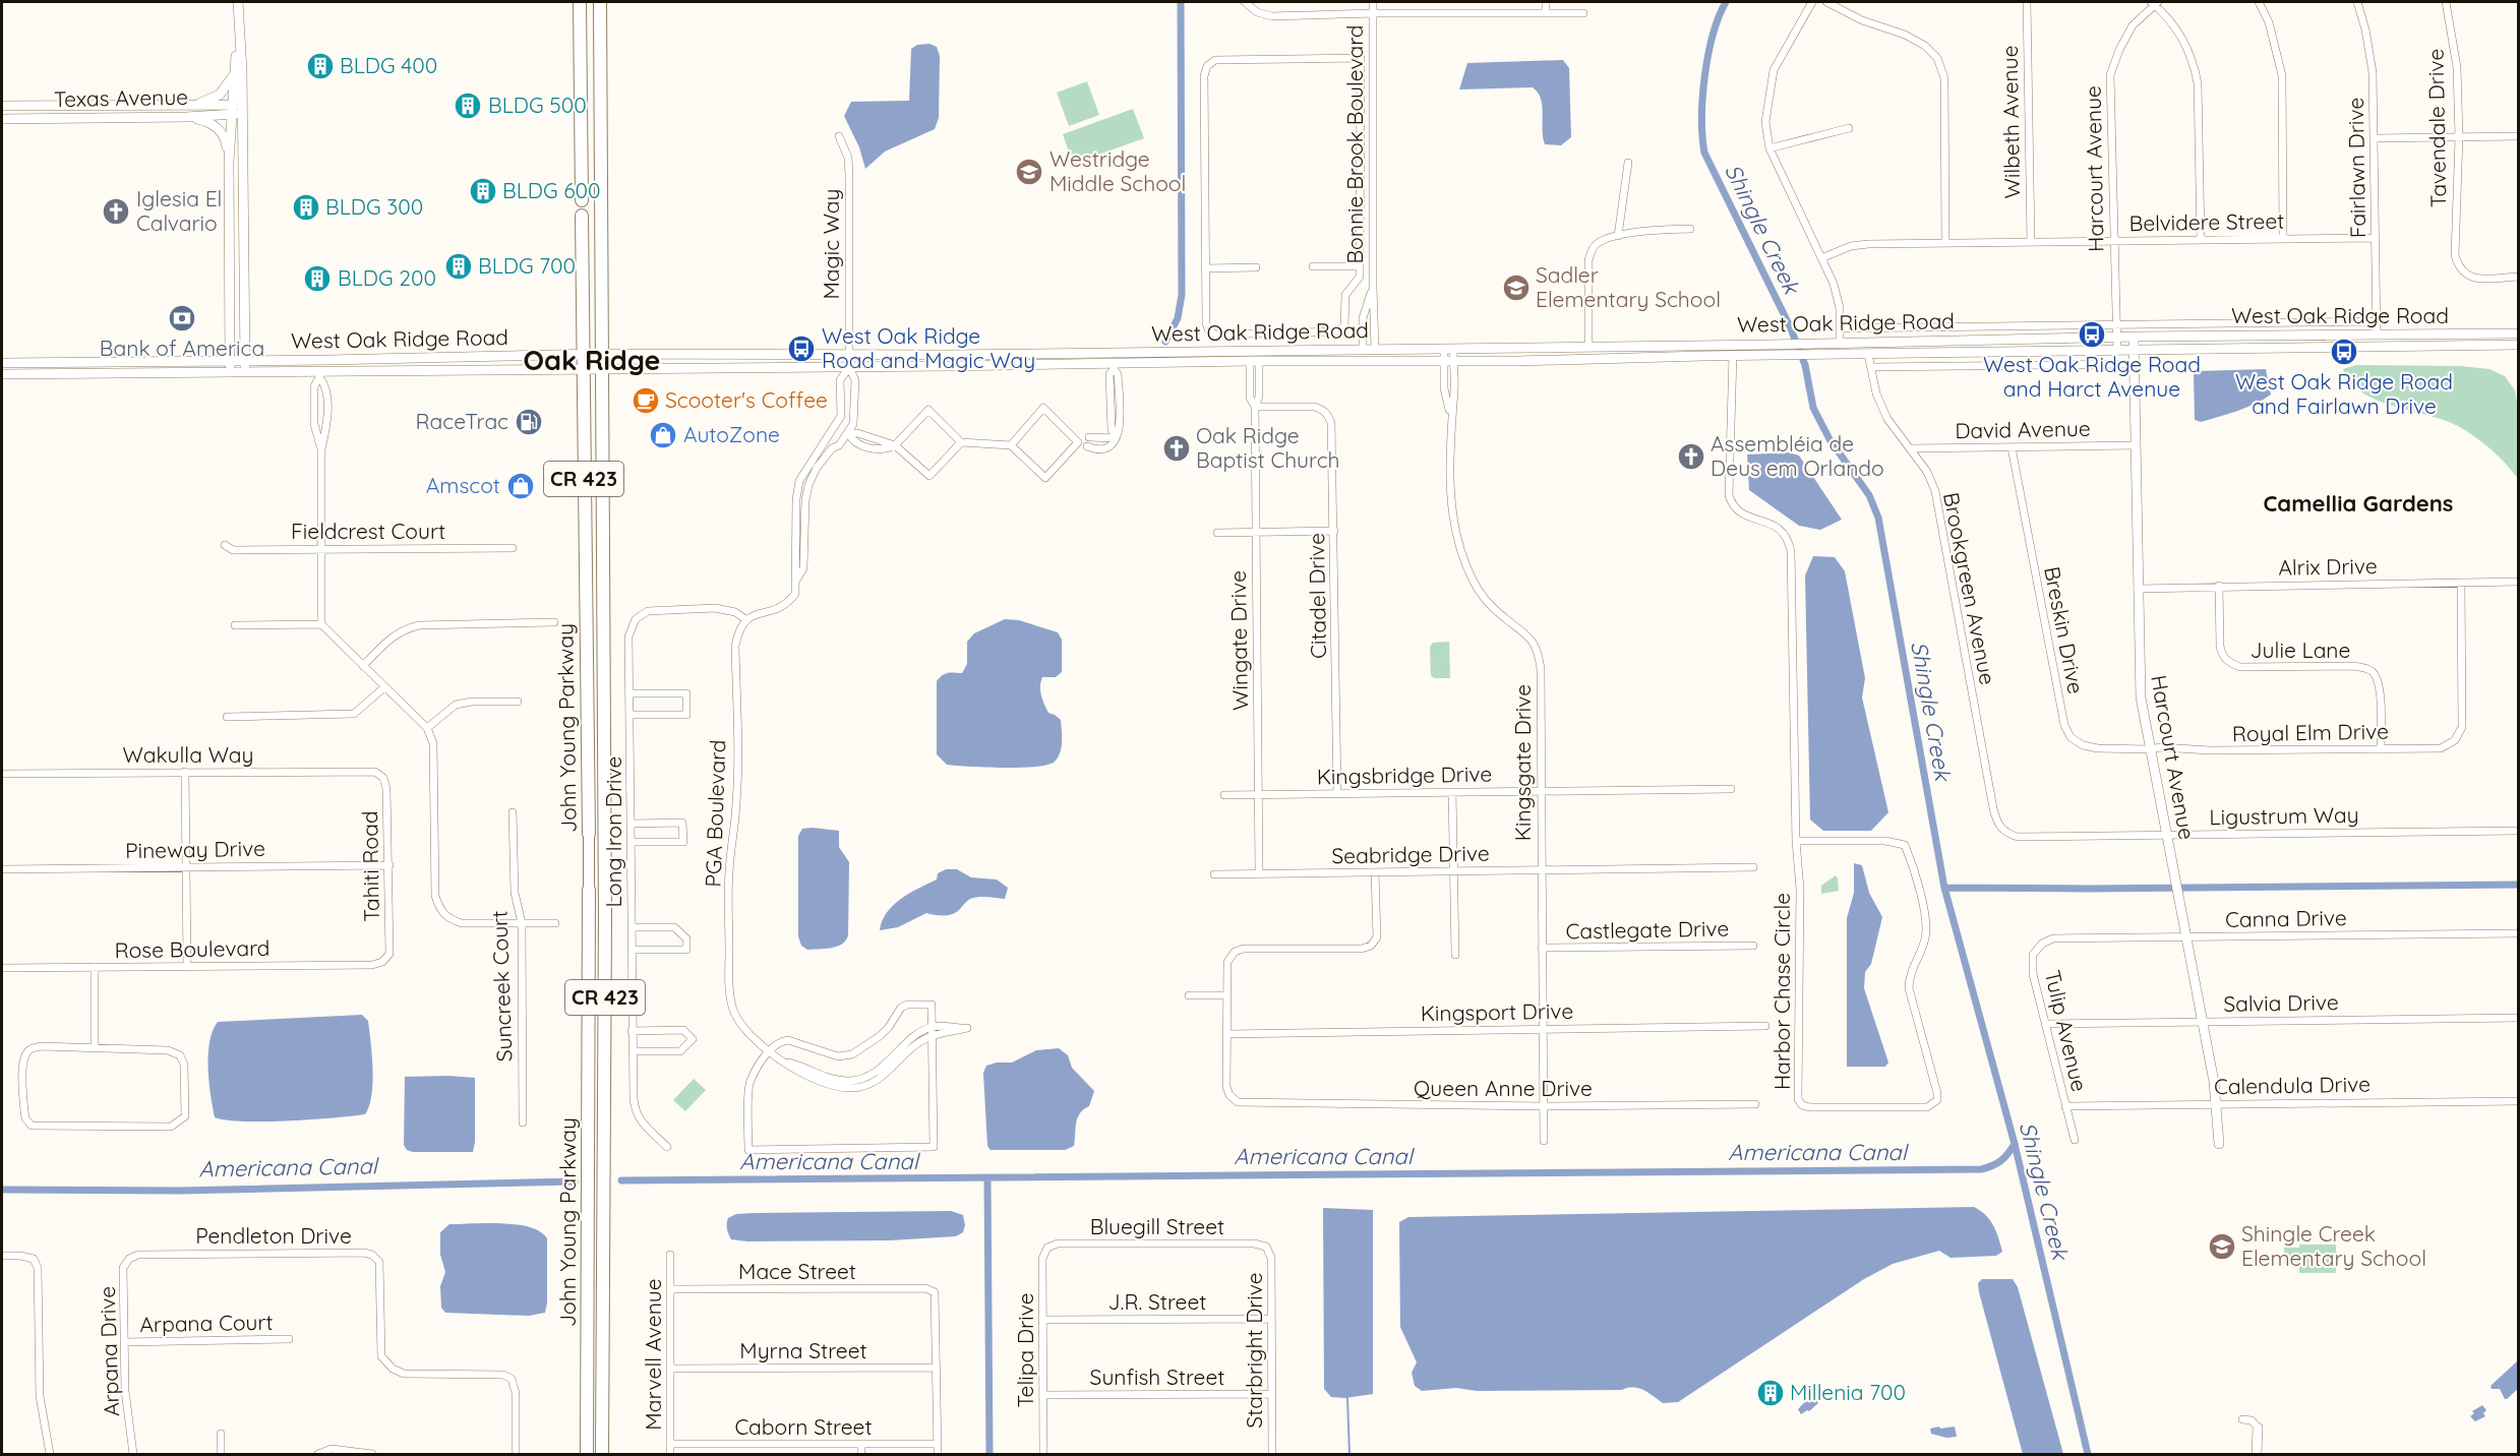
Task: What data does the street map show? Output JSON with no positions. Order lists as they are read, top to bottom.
{
  "streets": {
    "highway": ["CR 423", "John Young Parkway"],
    "street": [
      "Texas Avenue",
      "Wilbeth Avenue",
      "Tavendale Drive",
      "Bonnie Brook Boulevard",
      "Fairlawn Drive",
      "Harcourt Avenue",
      "Belvidere Street",
      "Magic Way",
      "West Oak Ridge Road",
      "David Avenue",
      "Fieldcrest Court",
      "Alrix Drive",
      "Brookgreen Avenue",
      "Citadel Drive",
      "Breskin Drive",
      "Wingate Drive",
      "Julie Lane",
      "Royal Elm Drive",
      "Wakulla Way",
      "Kingsgate Drive",
      "Kingsbridge Drive",
      "PGA Boulevard",
      "Ligustrum Way",
      "Long Iron Drive",
      "Pineway Drive",
      "Seabridge Drive",
      "Tahiti Road",
      "Canna Drive",
      "Castlegate Drive",
      "Rose Boulevard",
      "Suncreek Court",
      "Harbor Chase Circle",
      "Salvia Drive",
      "Kingsport Drive",
      "Tulip Avenue",
      "Calendula Drive",
      "Queen Anne Drive",
      "Bluegill Street",
      "Pendleton Drive",
      "Mace Street",
      "J.R. Street",
      "Arpana Court",
      "Telipa Drive",
      "Starbright Drive",
      "Arpana Drive",
      "Myrna Street",
      "Marvell Avenue",
      "Sunfish Street",
      "Caborn Street"
    ]
  },
  "crossings": [
    ["Wilbeth Avenue", "Belvidere Street"],
    ["Bonnie Brook Boulevard", "West Oak Ridge Road"],
    ["Fairlawn Drive", "Belvidere Street"],
    ["Fairlawn Drive", "West Oak Ridge Road"],
    ["Harcourt Avenue", "Belvidere Street"],
    ["Harcourt Avenue", "West Oak Ridge Road"],
    ["Harcourt Avenue", "David Avenue"],
    ["Harcourt Avenue", "Alrix Drive"],
    ["Harcourt Avenue", "Breskin Drive"],
    ["Harcourt Avenue", "Royal Elm Drive"],
    ["Harcourt Avenue", "Ligustrum Way"],
    ["Harcourt Avenue", "Canna Drive"],
    ["Harcourt Avenue", "Salvia Drive"],
    ["Harcourt Avenue", "Calendula Drive"],
    ["Magic Way", "West Oak Ridge Road"],
    ["West Oak Ridge Road", "Brookgreen Avenue"],
    ["West Oak Ridge Road", "Wingate Drive"],
    ["West Oak Ridge Road", "John Young Parkway"],
    ["West Oak Ridge Road", "Kingsgate Drive"],
    ["West Oak Ridge Road", "Harbor Chase Circle"],
    ["David Avenue", "Brookgreen Avenue"],
    ["David Avenue", "Breskin Drive"],
    ["Alrix Drive", "Julie Lane"],
    ["Alrix Drive", "Royal Elm Drive"],
    ["Brookgreen Avenue", "Ligustrum Way"],
    ["Citadel Drive", "Wingate Drive"],
    ["Citadel Drive", "Kingsbridge Drive"],
    ["Breskin Drive", "Royal Elm Drive"],
    ["Wingate Drive", "Kingsbridge Drive"],
    ["Wingate Drive", "Seabridge Drive"],
    ["Julie Lane", "Royal Elm Drive"],
    ["Wakulla Way", "Tahiti Road"],
    ["Kingsgate Drive", "Kingsbridge Drive"],
    ["Kingsgate Drive", "Seabridge Drive"],
    ["Kingsgate Drive", "Castlegate Drive"],
    ["Kingsgate Drive", "Kingsport Drive"],
    ["Kingsgate Drive", "Queen Anne Drive"],
    ["PGA Boulevard", "Long Iron Drive"],
    ["Pineway Drive", "Tahiti Road"],
    ["Tahiti Road", "Rose Boulevard"],
    ["Canna Drive", "Tulip Avenue"],
    ["Salvia Drive", "Tulip Avenue"],
    ["Kingsport Drive", "Queen Anne Drive"],
    ["Tulip Avenue", "Calendula Drive"],
    ["Bluegill Street", "Telipa Drive"],
    ["Bluegill Street", "Starbright Drive"],
    ["Pendleton Drive", "Arpana Drive"],
    ["Mace Street", "Myrna Street"],
    ["Mace Street", "Marvell Avenue"],
    ["J.R. Street", "Telipa Drive"],
    ["J.R. Street", "Starbright Drive"],
    ["Arpana Court", "Arpana Drive"],
    ["Telipa Drive", "Sunfish Street"],
    ["Starbright Drive", "Sunfish Street"],
    ["Myrna Street", "Marvell Avenue"],
    ["Marvell Avenue", "Caborn Street"]
  ],
  "districts": ["Oak Ridge", "Camellia Gardens"],
  "water": ["Shingle Creek", "Americana Canal"],
  "places": {
    "building": [
      "BLDG 400",
      "BLDG 500",
      "BLDG 600",
      "BLDG 300",
      "BLDG 700",
      "BLDG 200",
      "Millenia 700"
    ],
    "school or university": ["Westridge Middle School", "Sadler Elementary School", "Shingle Creek Elementary School"],
    "church": ["Iglesia El Calvario", "Oak Ridge Baptist Church", "Assembléia de Deus em Orlando"],
    "bank": ["Bank of America"],
    "bus stop": ["West Oak Ridge Road and Harct Avenue", "West Oak Ridge Road and Magic Way", "West Oak Ridge Road and Fairlawn Drive"],
    "cafe": ["Scooter's Coffee"],
    "fuel station": ["RaceTrac"],
    "shop": ["AutoZone", "Amscot"]
  }
}
